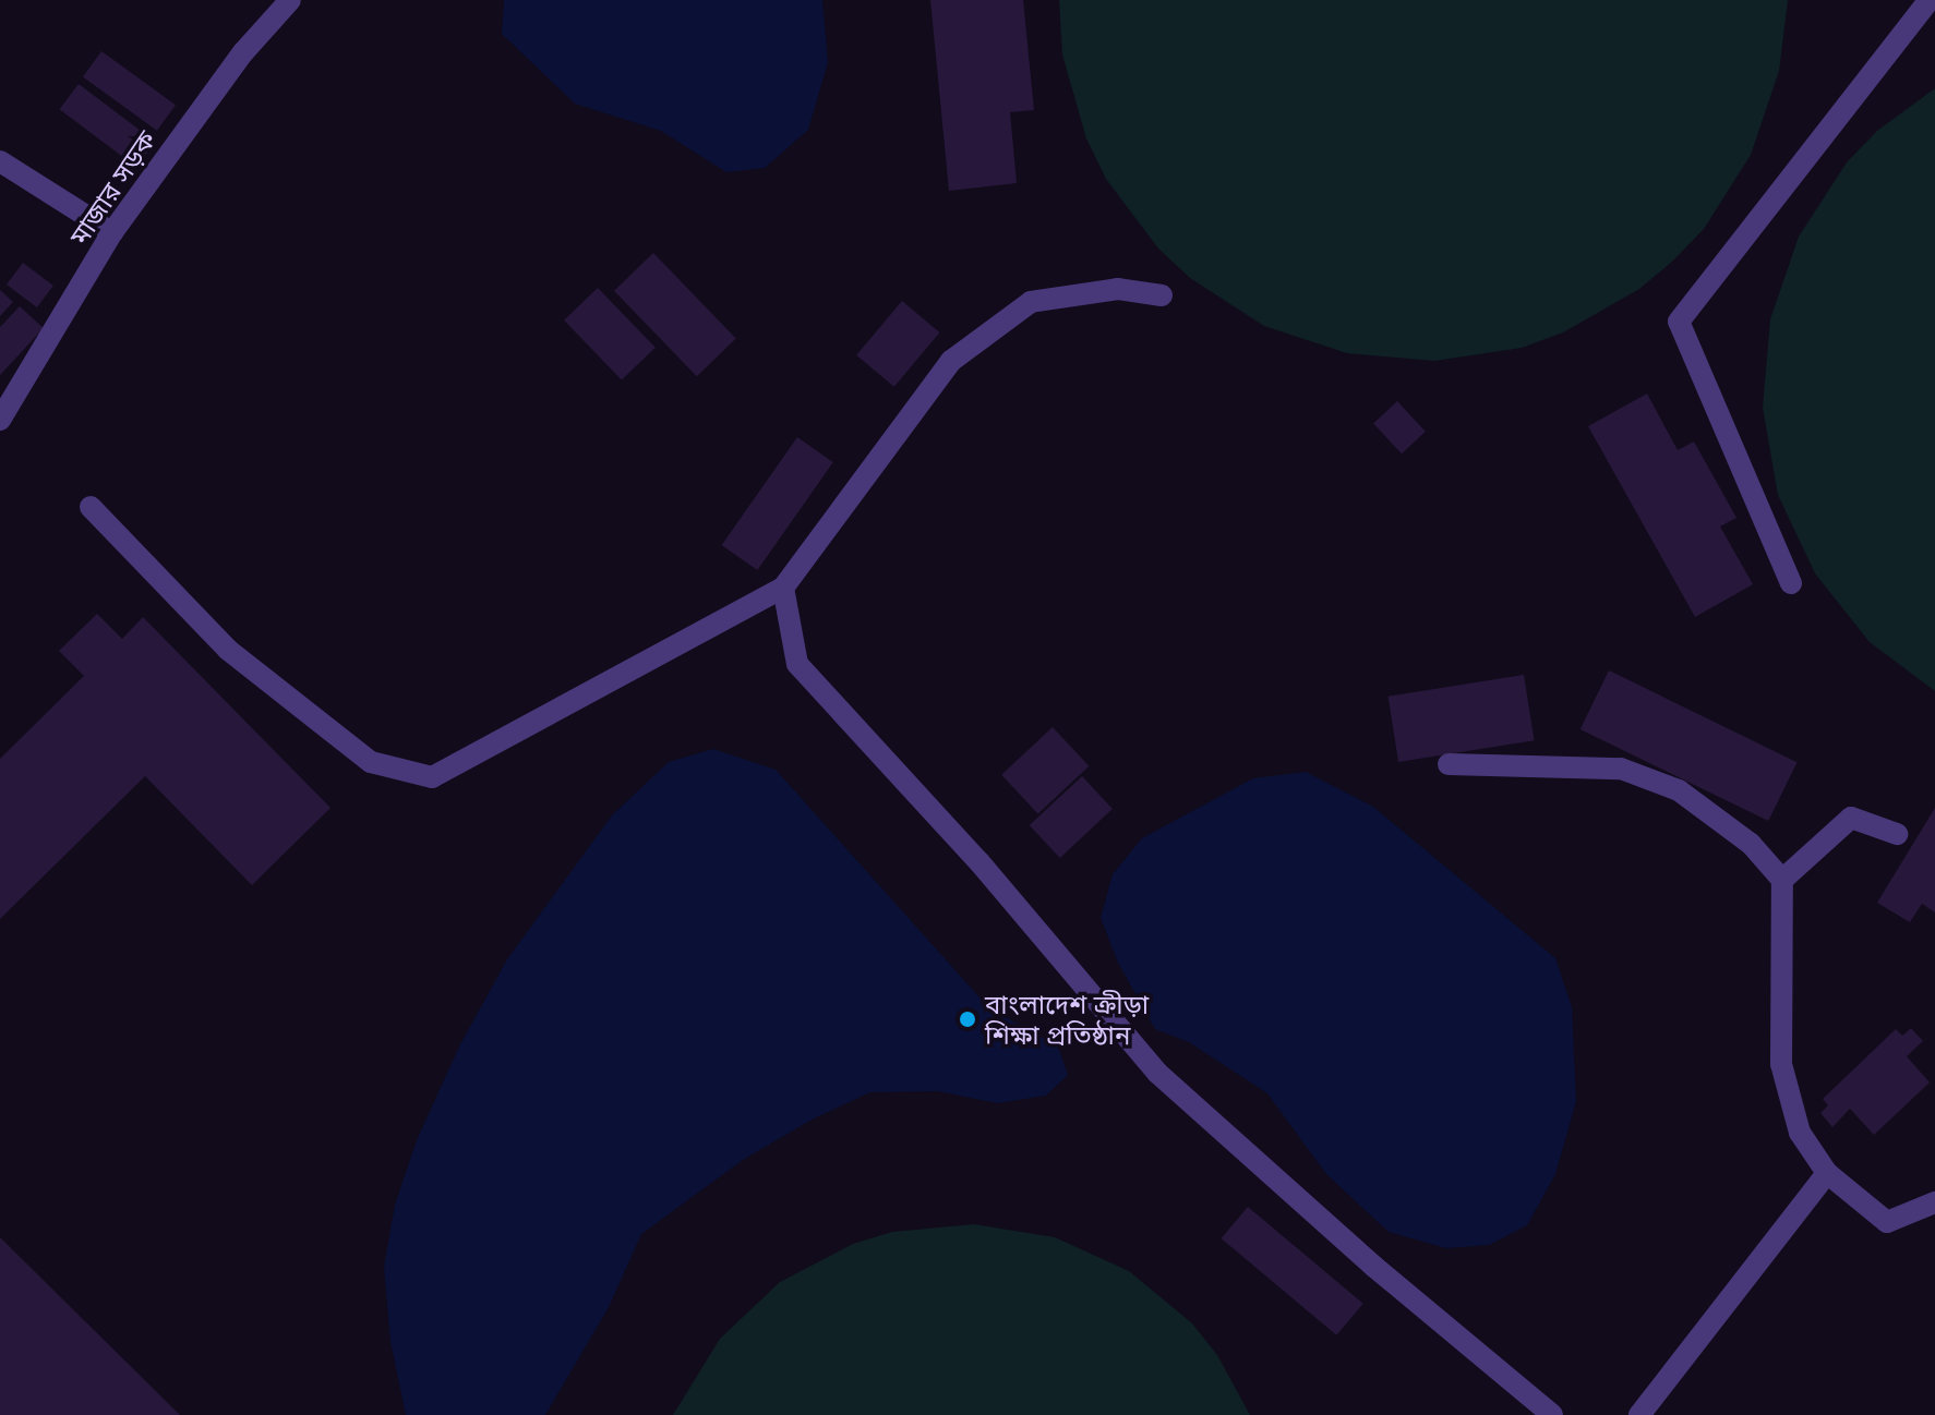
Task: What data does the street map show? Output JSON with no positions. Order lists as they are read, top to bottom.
{
  "streets": {
    "street": ["মাজার সড়ক"]
  },
  "places": ["বাংলাদেশ ক্রীড়া শিক্ষা প্রতিষ্ঠান"]
}
